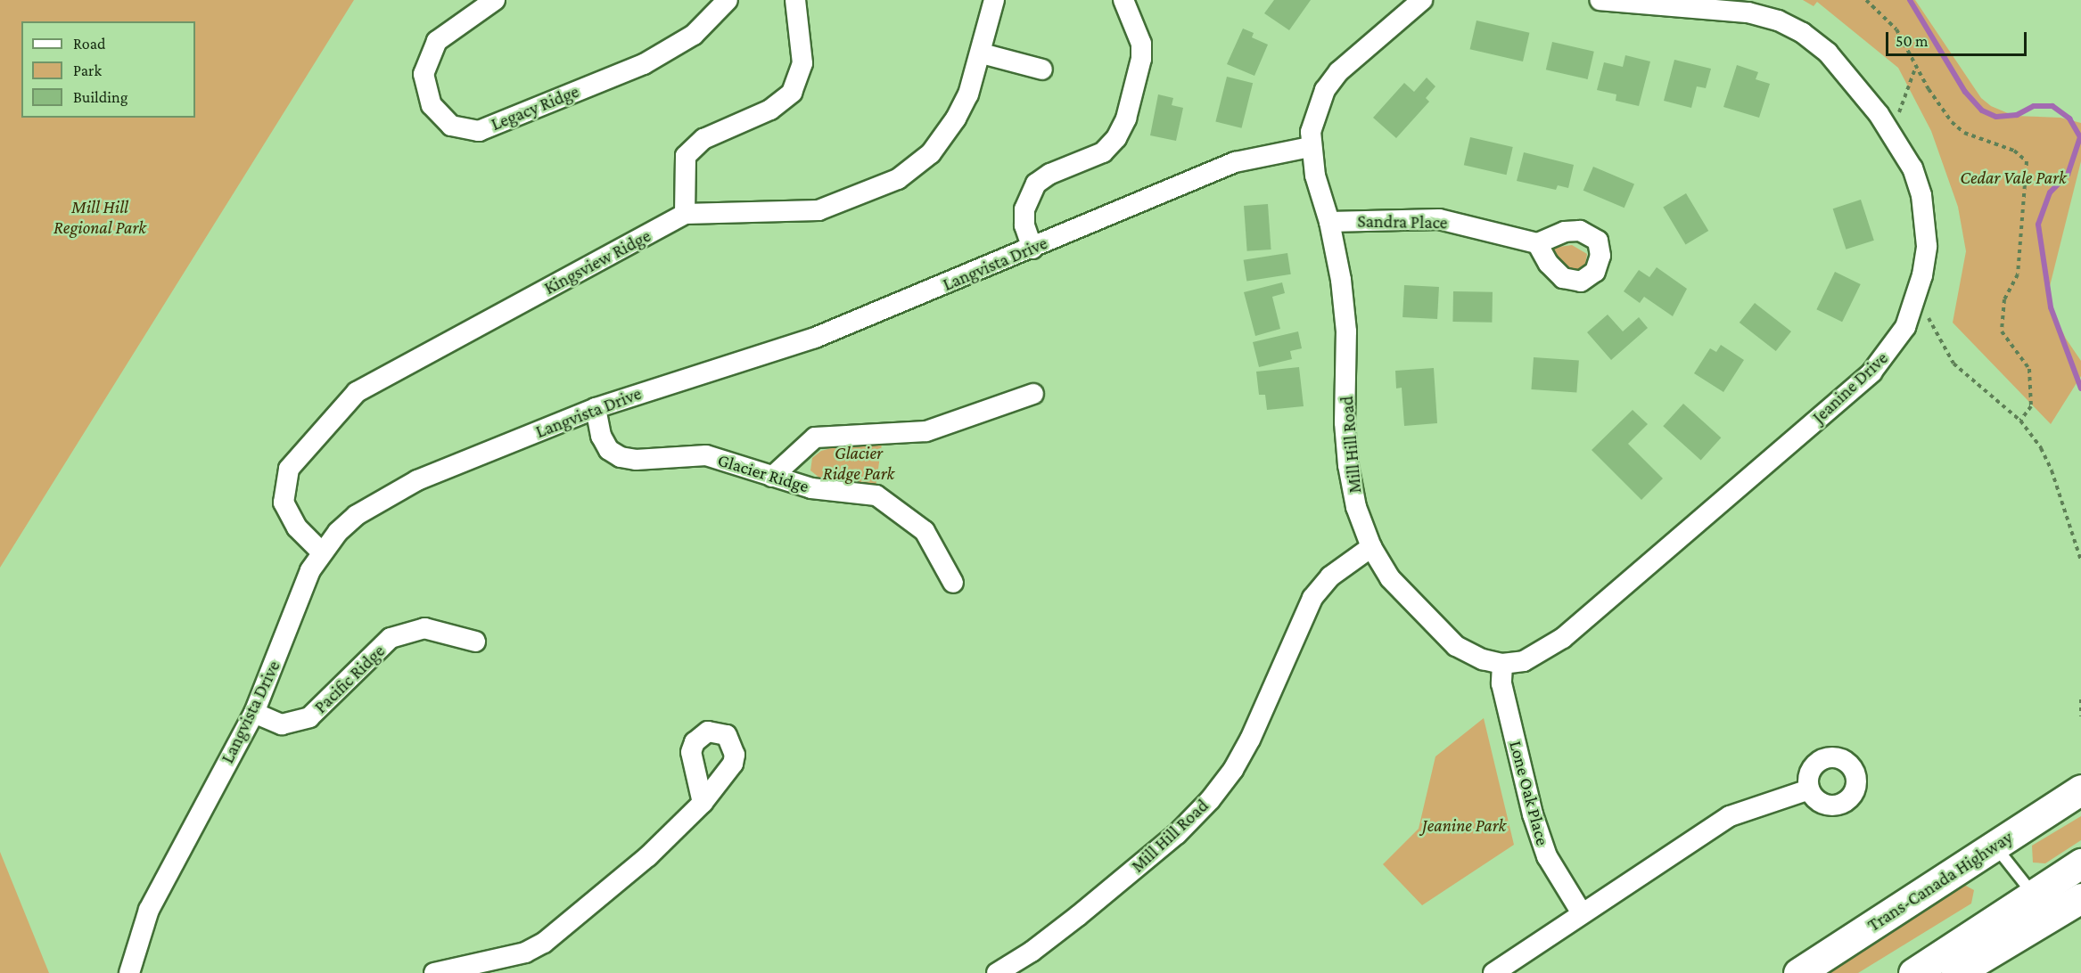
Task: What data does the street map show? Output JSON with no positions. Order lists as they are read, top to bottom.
{
  "streets": {
    "highway": ["Trans-Canada Highway"],
    "street": [
      "Legacy Ridge",
      "Sandra Place",
      "Kingsview Ridge",
      "Langvista Drive",
      "Jeanine Drive",
      "Mill Hill Road",
      "Glacier Ridge",
      "Pacific Ridge",
      "Lone Oak Place"
    ]
  },
  "crossings": [
    ["Sandra Place", "Mill Hill Road"],
    ["Kingsview Ridge", "Langvista Drive"],
    ["Langvista Drive", "Mill Hill Road"],
    ["Langvista Drive", "Glacier Ridge"],
    ["Langvista Drive", "Pacific Ridge"],
    ["Jeanine Drive", "Mill Hill Road"],
    ["Jeanine Drive", "Lone Oak Place"]
  ],
  "parks": [
    "Cedar Vale Park",
    "Mill Hill Regional Park",
    "Glacier Ridge Park",
    "Jeanine Park"
  ],
  "legend": ["Road", "Park", "Building"],
  "scale_bar": "50 m"
}
